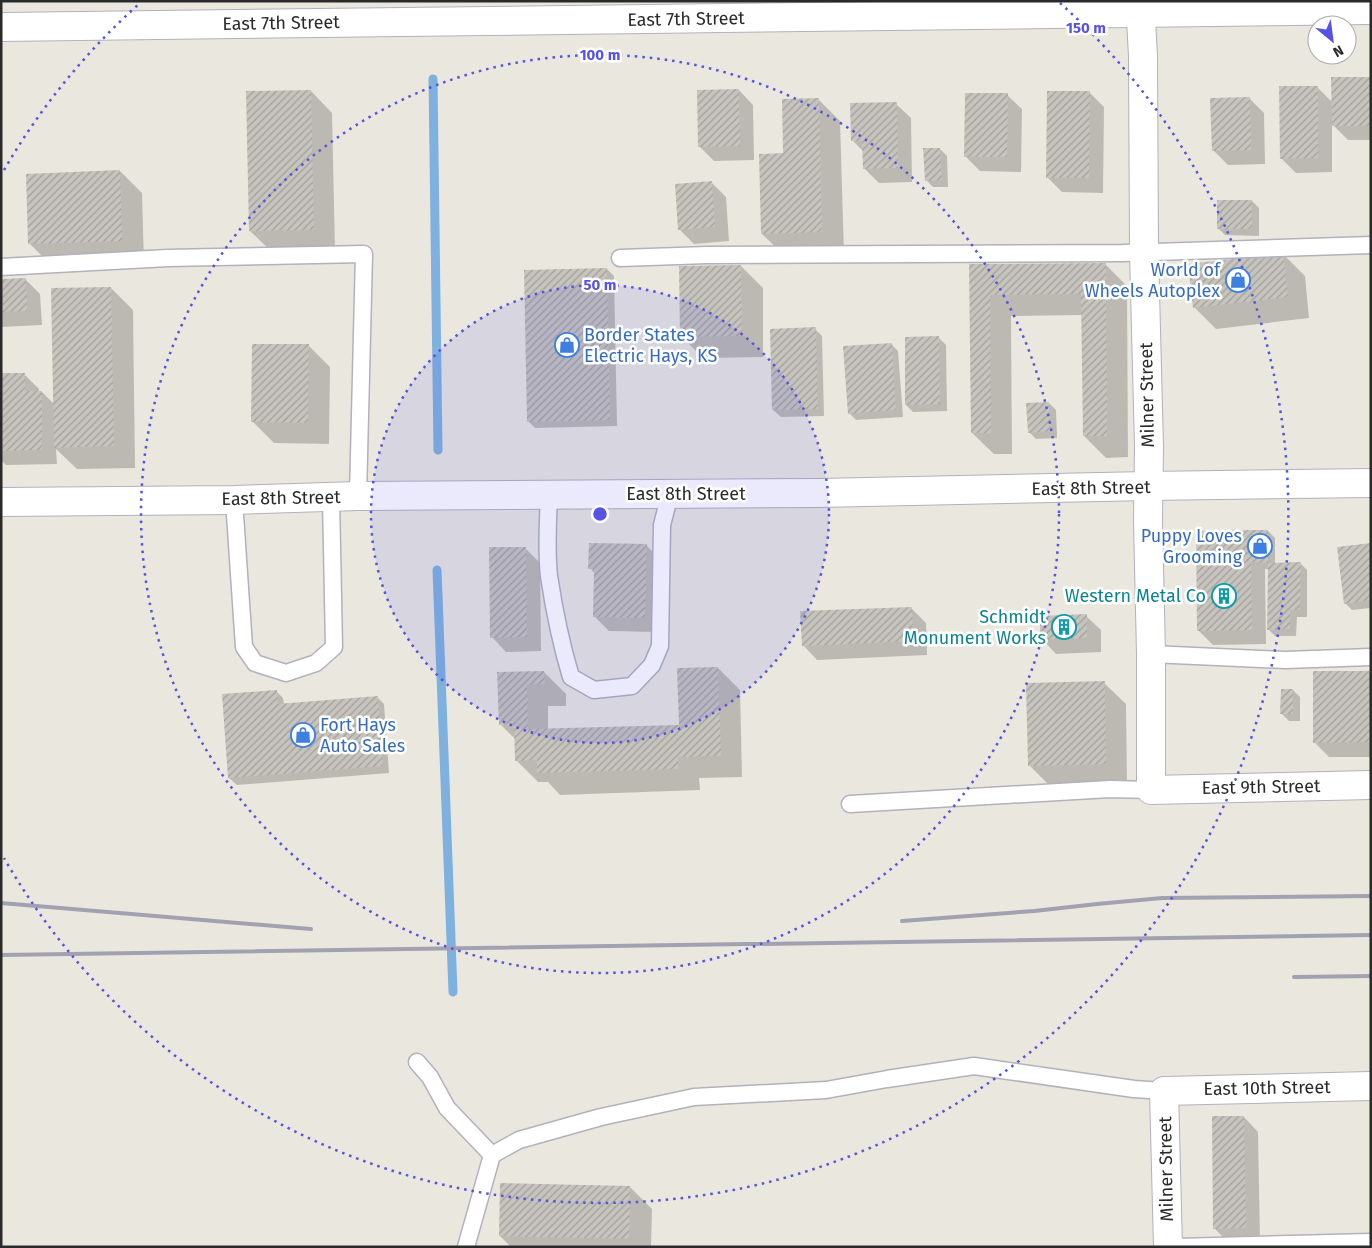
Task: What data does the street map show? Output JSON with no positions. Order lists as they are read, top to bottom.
{
  "streets": {
    "street": [
      "East 7th Street",
      "Milner Street",
      "East 8th Street",
      "East 9th Street",
      "East 10th Street"
    ]
  },
  "crossings": [
    ["East 7th Street", "Milner Street"],
    ["Milner Street", "East 8th Street"],
    ["Milner Street", "East 9th Street"],
    ["Milner Street", "East 10th Street"]
  ],
  "places": {
    "shop": [
      "World of Wheels Autoplex",
      "Border States Electric Hays, KS",
      "Puppy Loves Grooming",
      "Fort Hays Auto Sales"
    ],
    "building": ["Western Metal Co", "Schmidt Monument Works"]
  },
  "north": "bottom right",
  "rings": ["150 m", "100 m", "50 m"]
}
